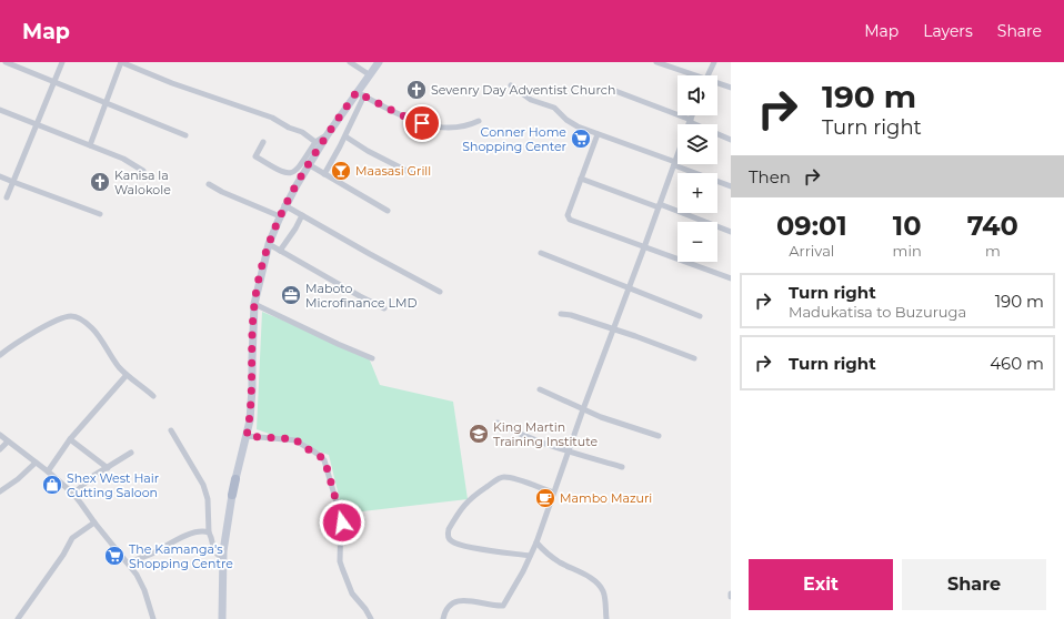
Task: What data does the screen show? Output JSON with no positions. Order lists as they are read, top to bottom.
{
  "places": {
    "church": ["Sevenry Day Adventist Church", "Kanisa la Walokole"],
    "supermarket": ["Conner Home Shopping Center", "The Kamanga's Shopping Centre"],
    "bar": ["Maasasi Grill"],
    "office": ["Maboto Microfinance LMD"],
    "school or university": ["King Martin Training Institute"],
    "shop": ["Shex West Hair Cutting Saloon"],
    "cafe": ["Mambo Mazuri"]
  },
  "page": {
    "header": "Map",
    "nav": ["Map", "Layers", "Share"],
    "turn": ["190 m", "Turn right"],
    "map_buttons": ["+", "−"],
    "then": "Then",
    "eta": [
      "09:01",
      "Arrival",
      "10",
      "min",
      "740",
      "m"
    ],
    "list": [
      {
        "name": "Turn right",
        "note": "Madukatisa to Buzuruga",
        "value": "190 m"
      },
      {
        "name": "Turn right",
        "value": "460 m"
      }
    ],
    "buttons": ["Exit", "Share"]
  }
}
